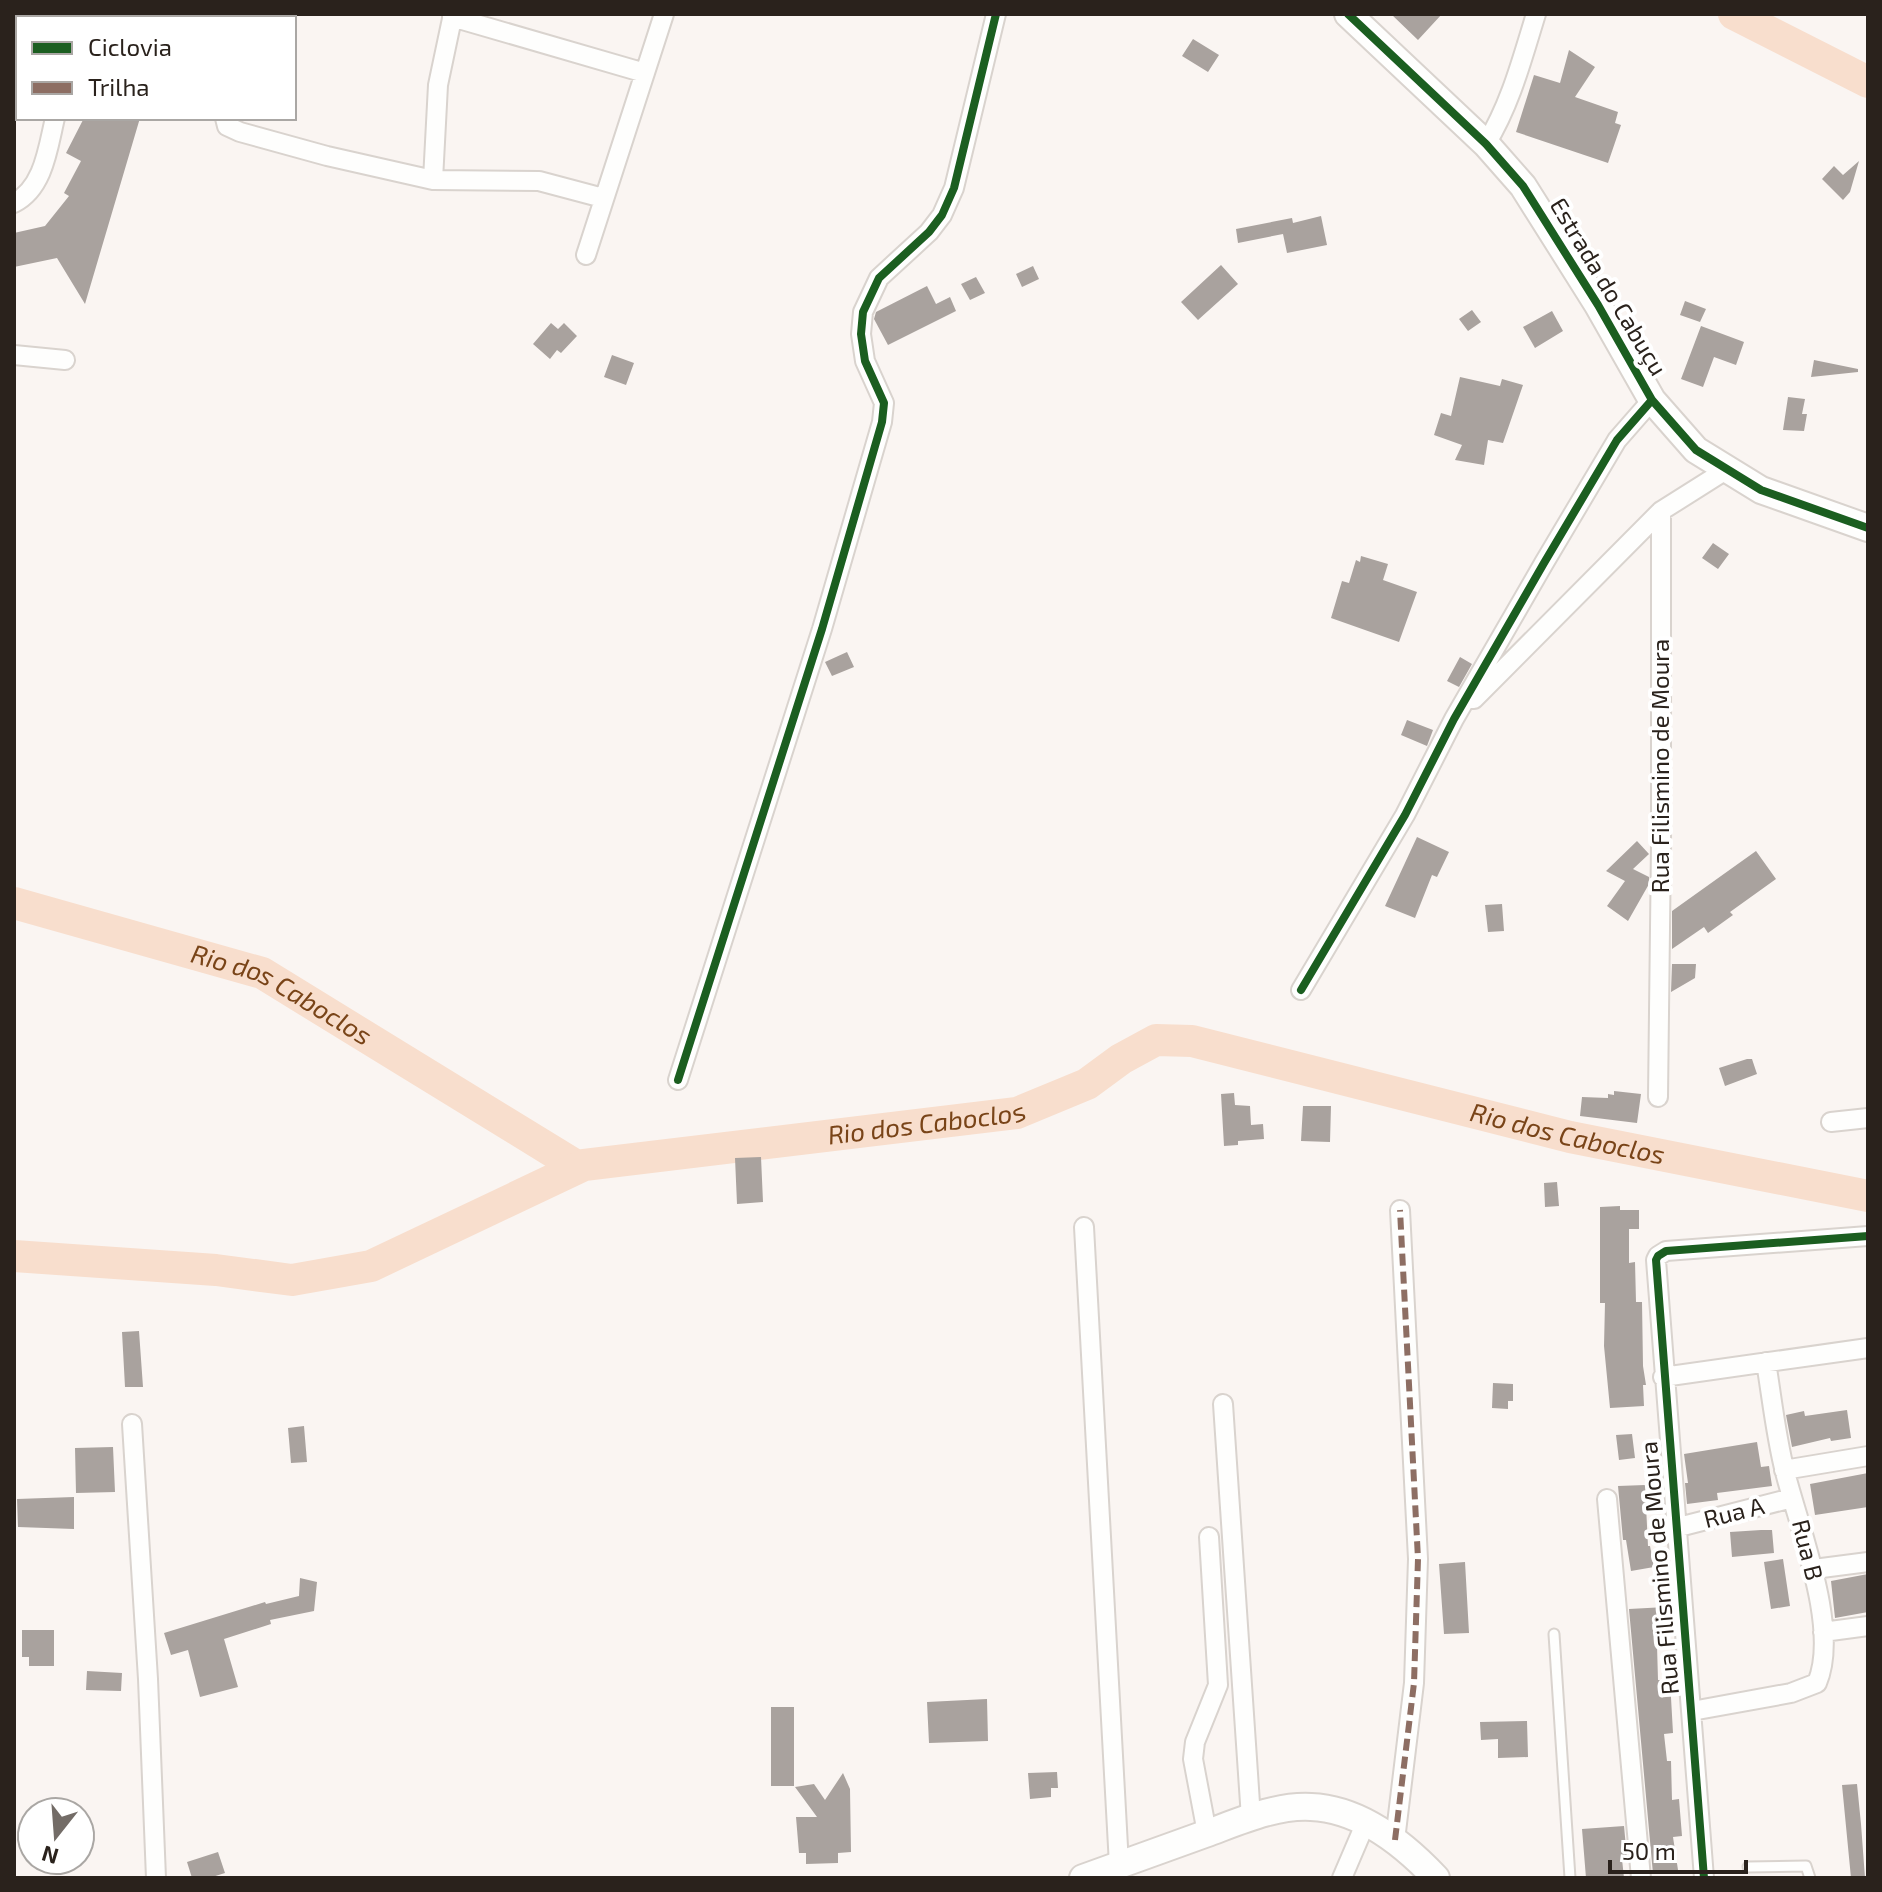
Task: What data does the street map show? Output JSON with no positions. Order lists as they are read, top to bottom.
{
  "streets": {
    "street": [
      "Estrada do Cabuçu",
      "Rua Filismino de Moura",
      "Rua A",
      "Rua B"
    ]
  },
  "crossings": [
    ["Rua Filismino de Moura", "Rua A"],
    ["Rua Filismino de Moura", "Rua B"],
    ["Rua A", "Rua B"]
  ],
  "water": ["Rio dos Caboclos"],
  "legend": ["Ciclovia", "Trilha"],
  "scale_bar": "50 m",
  "north": "bottom"
}
